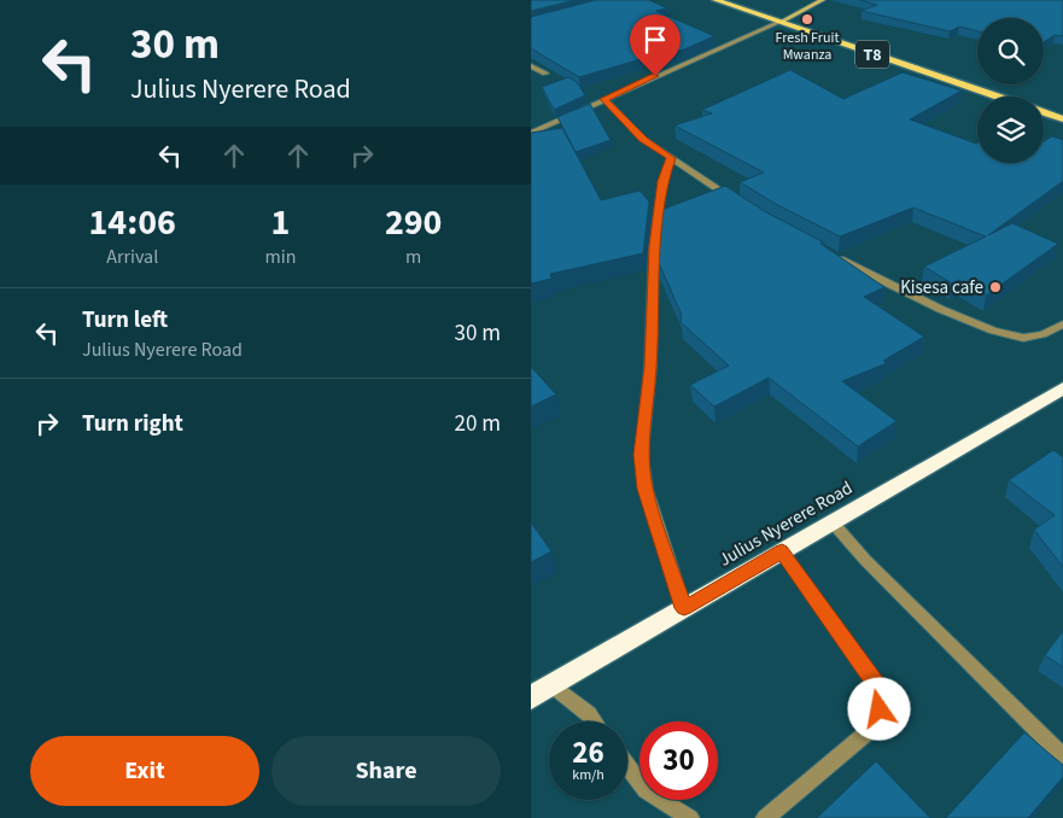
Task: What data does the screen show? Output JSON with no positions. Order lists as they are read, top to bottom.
{
  "streets": {
    "highway": ["Julius Nyerere Road"],
    "main road": ["T8"]
  },
  "places": ["Fresh Fruit Mwanza", "Kisesa cafe"],
  "page": {
    "turn": ["30 m", "Julius Nyerere Road"],
    "eta": [
      "14:06",
      "Arrival",
      "1",
      "min",
      "290",
      "m"
    ],
    "list": [
      {
        "name": "Turn left",
        "note": "Julius Nyerere Road",
        "value": "30 m"
      },
      {
        "name": "Turn right",
        "value": "20 m"
      }
    ],
    "speed": "26 km/h",
    "limit": "30",
    "buttons": ["Exit", "Share"]
  }
}
